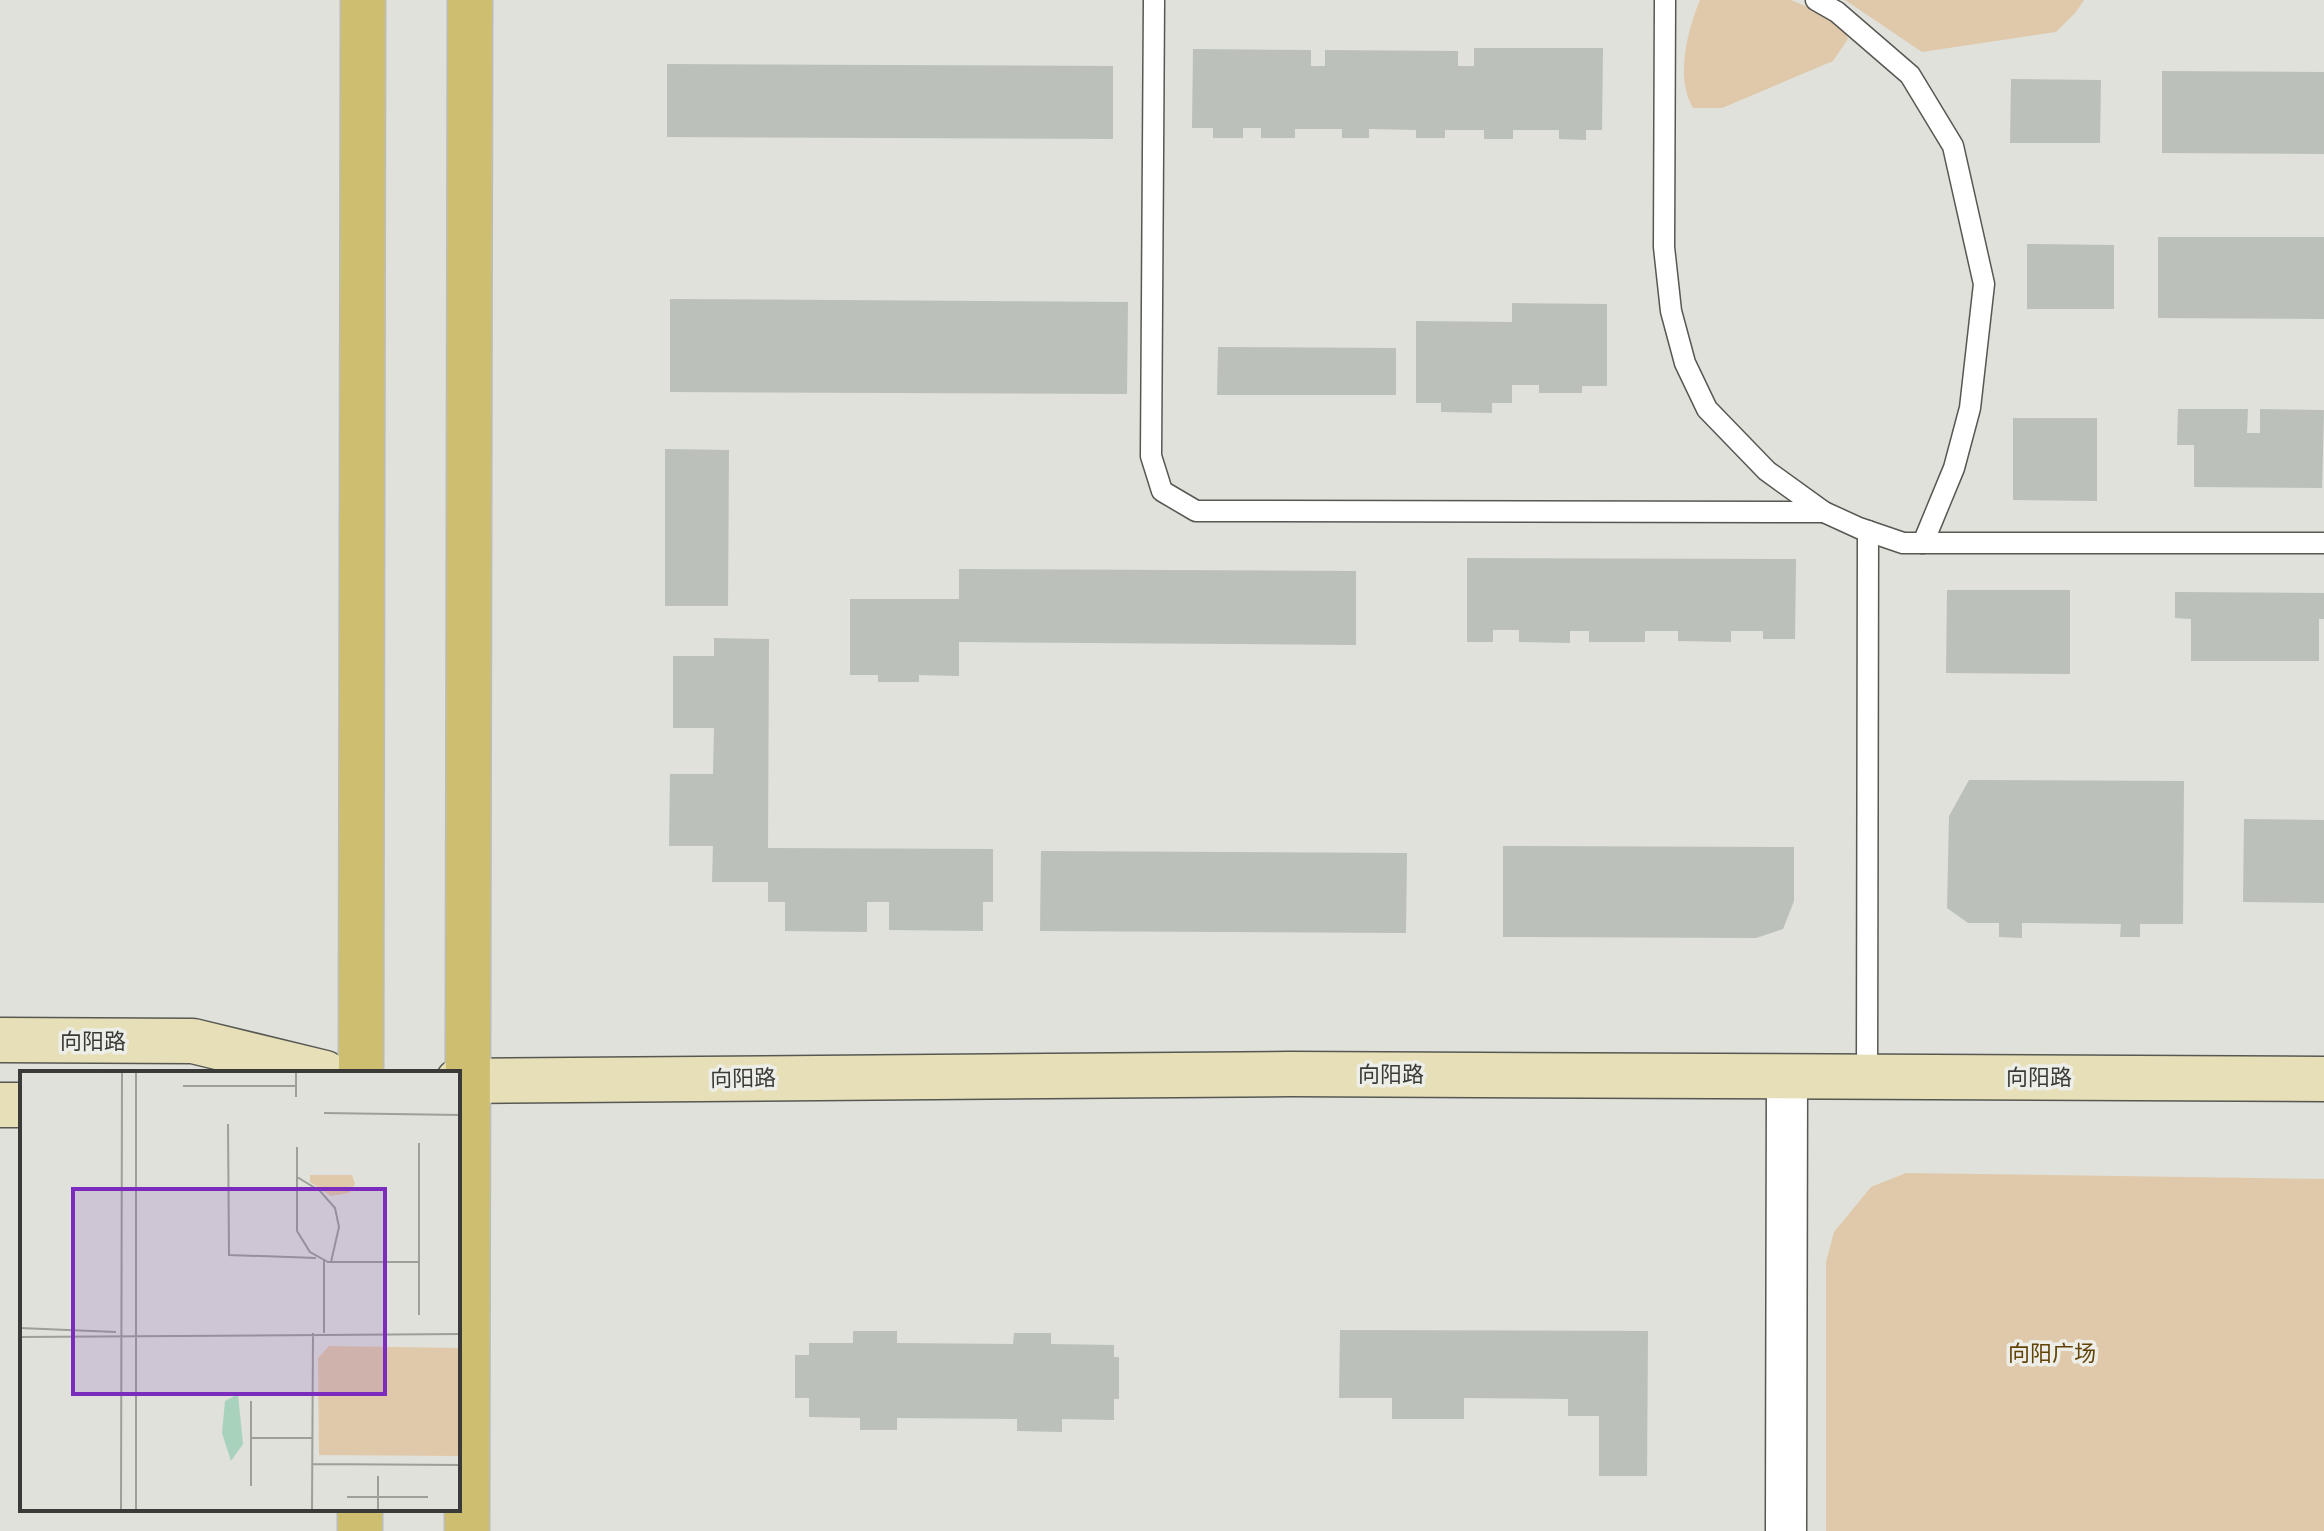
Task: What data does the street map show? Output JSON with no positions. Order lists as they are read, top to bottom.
{
  "streets": {
    "street": ["向阳路"]
  },
  "parks": ["向阳广场"]
}
